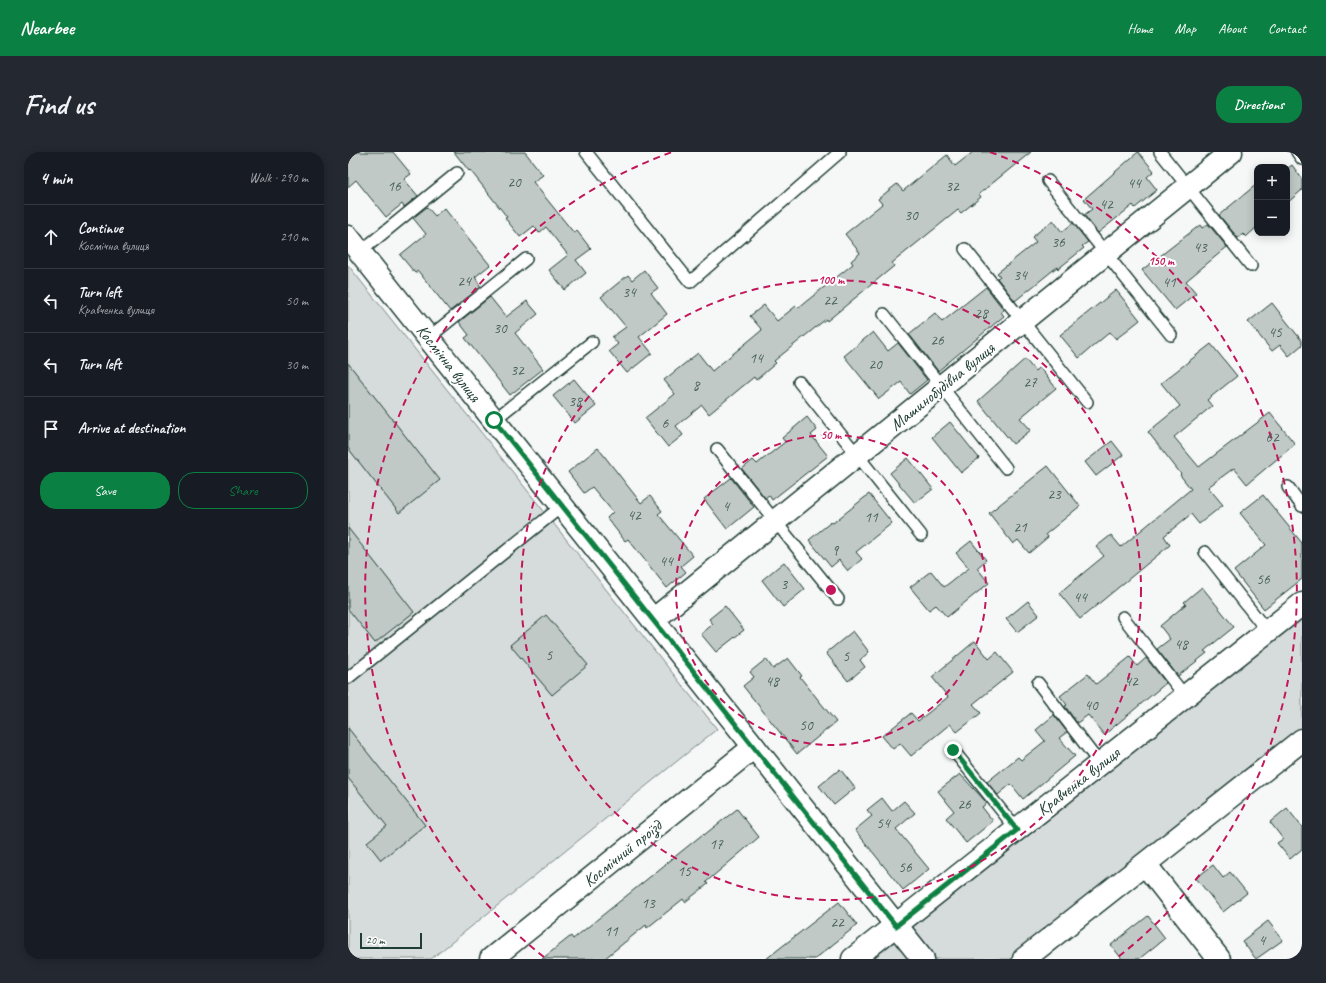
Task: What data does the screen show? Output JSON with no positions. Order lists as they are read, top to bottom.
{
  "streets": {
    "street": [
      "Космічна вулиця",
      "Машинобудівна вулиця",
      "Кравченка вулиця",
      "Космічний проїзд"
    ]
  },
  "crossings": [
    ["Космічна вулиця", "Машинобудівна вулиця"],
    ["Космічна вулиця", "Кравченка вулиця"],
    ["Космічна вулиця", "Космічний проїзд"]
  ],
  "house_numbers": [
    "20",
    "44",
    "16",
    "32",
    "42",
    "30",
    "36",
    "43",
    "34",
    "24",
    "41",
    "34",
    "22",
    "28",
    "30",
    "45",
    "26",
    "14",
    "20",
    "32",
    "27",
    "8",
    "38",
    "6",
    "62",
    "23",
    "4",
    "42",
    "11",
    "21",
    "9",
    "44",
    "56",
    "3",
    "44",
    "48",
    "5",
    "5",
    "48",
    "42",
    "40",
    "50",
    "26",
    "54",
    "17",
    "56",
    "15",
    "13",
    "22",
    "11",
    "4"
  ],
  "scale_bar": "20 m",
  "page": {
    "header": "Nearbee",
    "nav": [
      "Home",
      "Map",
      "About",
      "Contact"
    ],
    "buttons": [
      "Directions",
      ["Save", "Share"]
    ],
    "title": "Find us",
    "heading": ["4 min", "Walk · 290 m"],
    "map_buttons": ["+", "−"],
    "list": [
      ["Continue", "Космічна вулиця", "210 m"],
      ["Turn left", "Кравченка вулиця", "50 m"],
      ["Turn left", "30 m"],
      "Arrive at destination"
    ],
    "scale": "20 m"
  },
  "rings": ["150 m", "100 m", "50 m"]
}
